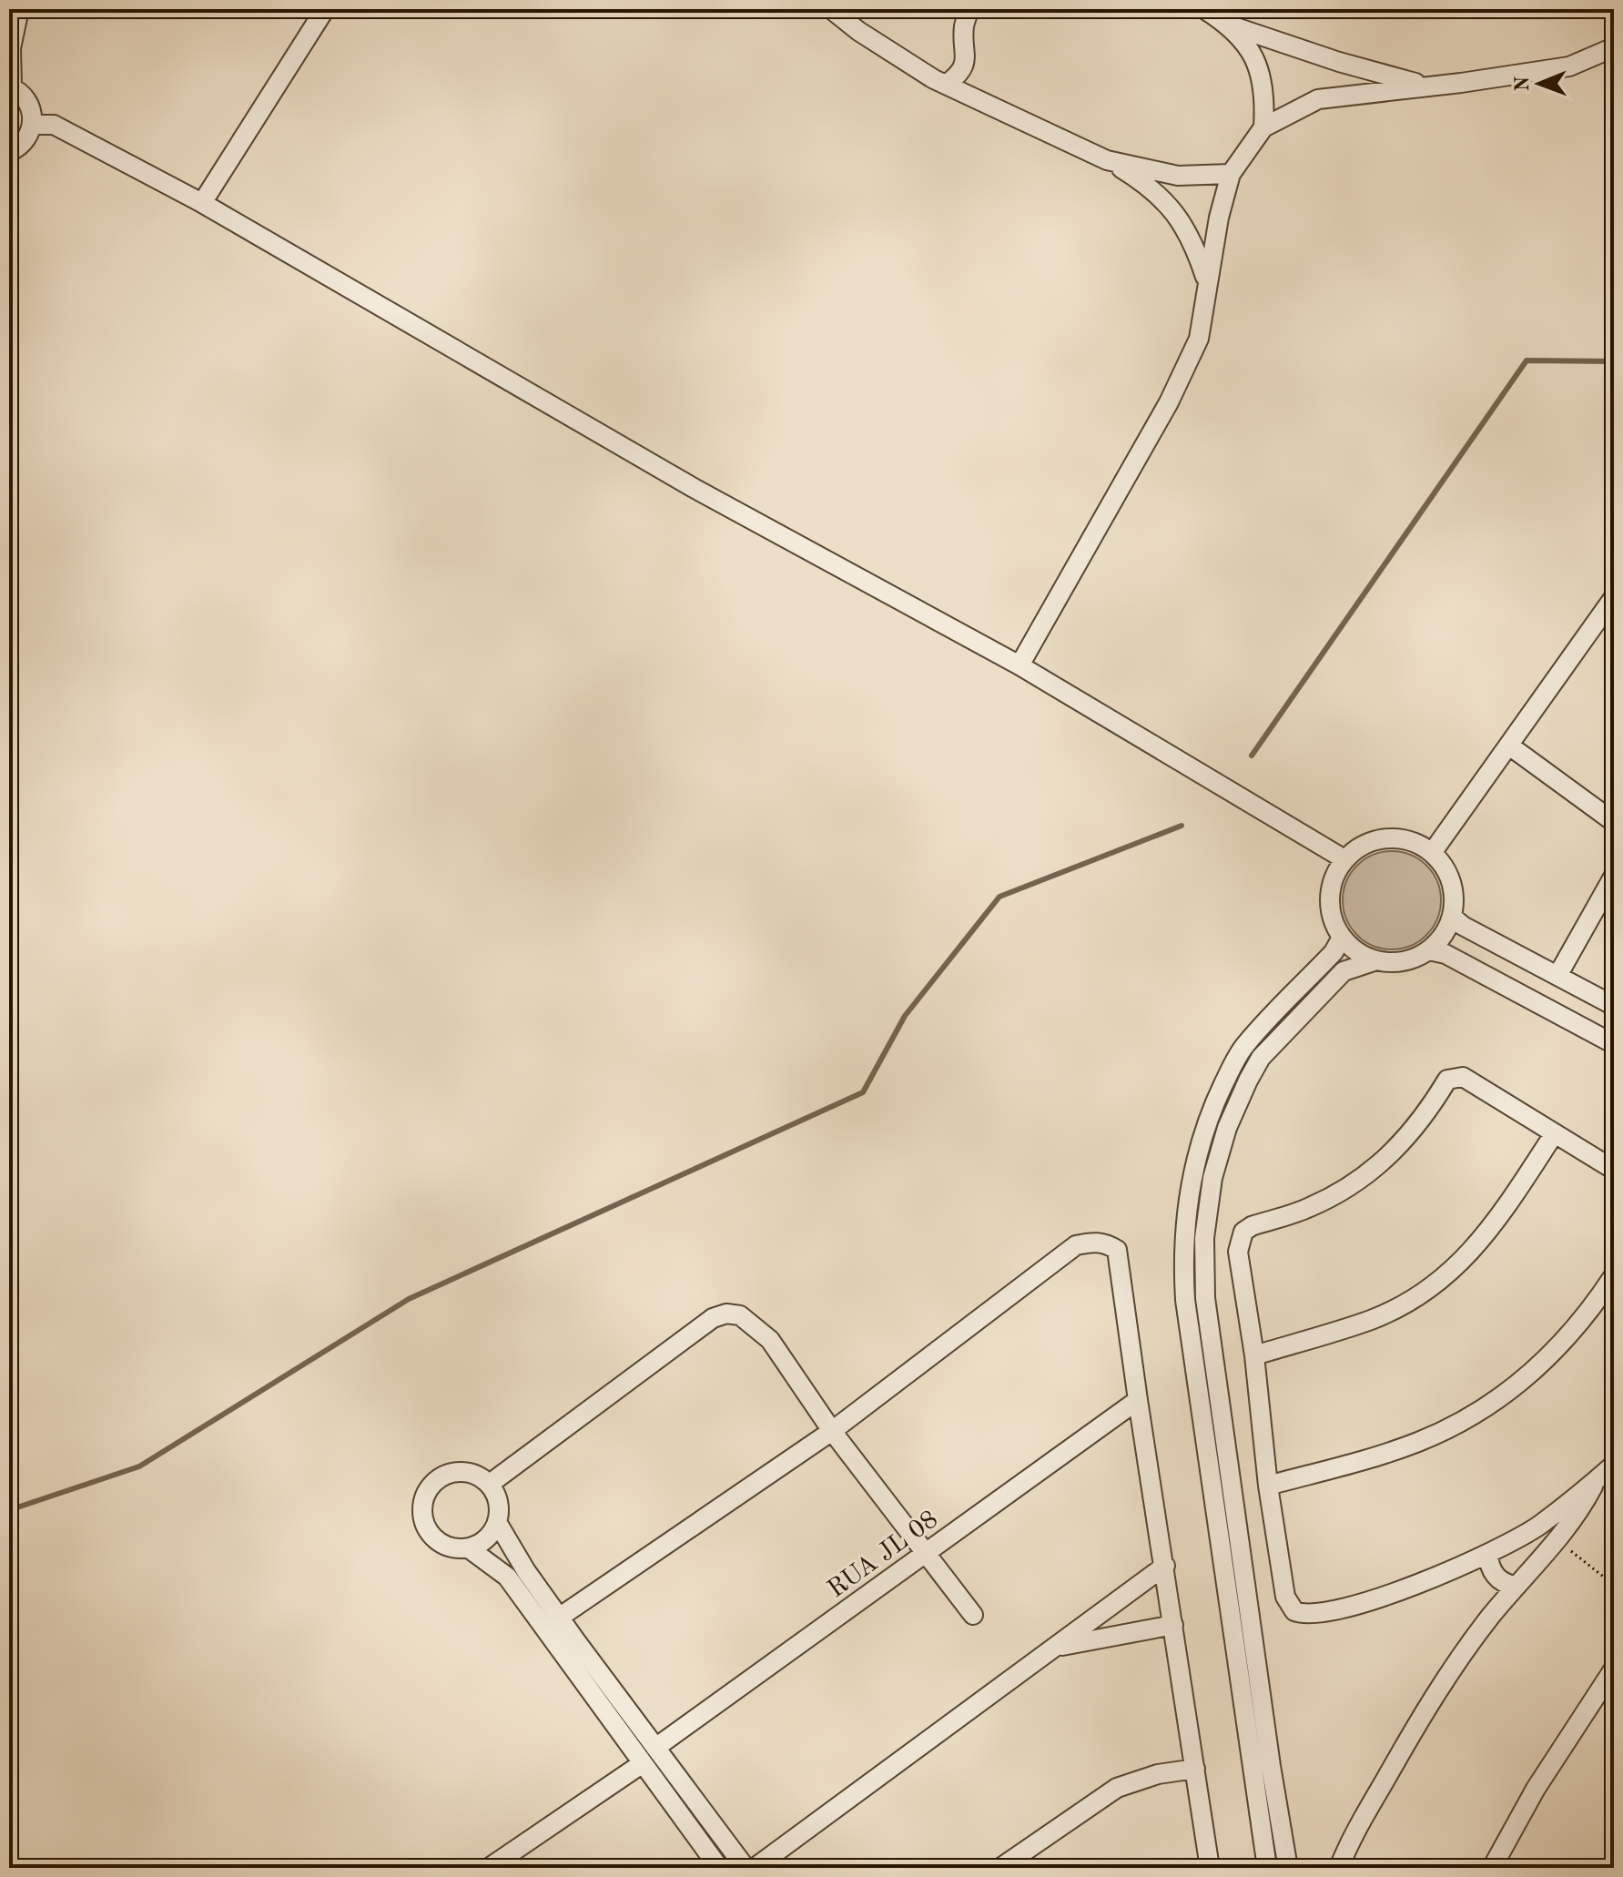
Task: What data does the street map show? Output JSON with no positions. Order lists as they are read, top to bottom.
{
  "streets": {
    "street": ["RUA JL 08"]
  },
  "north": "left"
}
